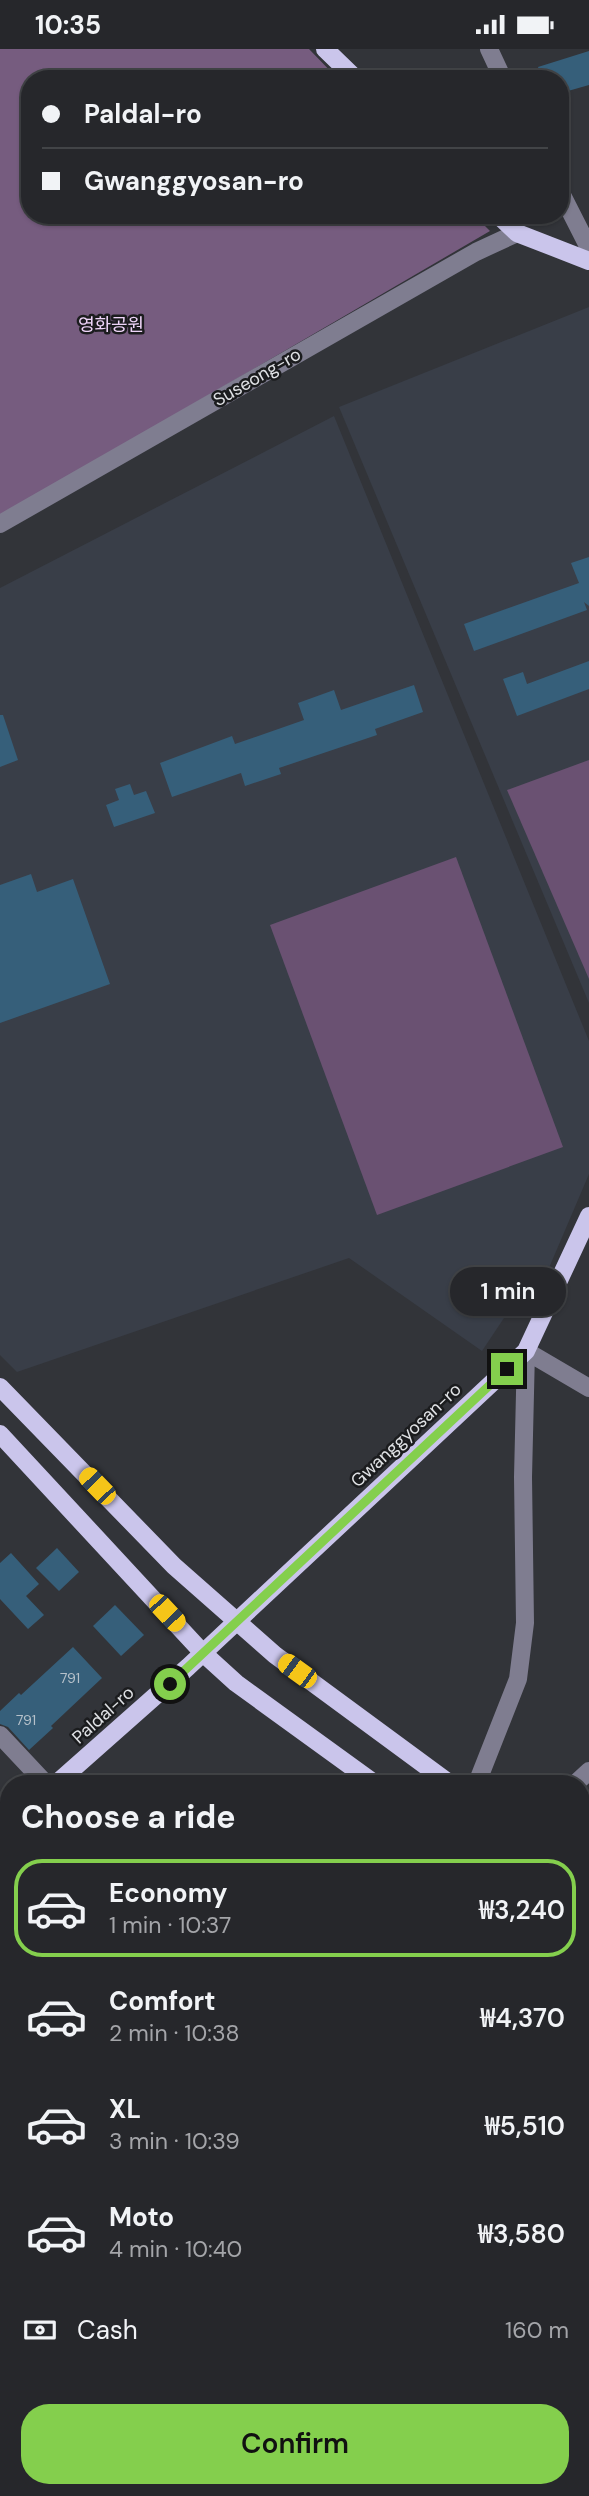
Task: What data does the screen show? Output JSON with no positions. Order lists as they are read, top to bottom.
{
  "streets": {
    "main road": ["Gwanggyosan-ro", "Paldal-ro"],
    "street": ["Suseong-ro"]
  },
  "crossings": [
    ["Gwanggyosan-ro", "Paldal-ro"]
  ],
  "parks": ["영화공원"],
  "house_numbers": ["791", "791"],
  "page": {
    "status": "10:35",
    "banner": ["Paldal-ro", "Gwanggyosan-ro"],
    "bubble": "1 min",
    "heading": "Choose a ride",
    "list": [
      {
        "name": "Economy",
        "note": "1 min · 10:37",
        "value": "₩3,240"
      },
      {
        "name": "Comfort",
        "note": "2 min · 10:38",
        "value": "₩4,370"
      },
      {
        "name": "XL",
        "note": "3 min · 10:39",
        "value": "₩5,510"
      },
      {
        "name": "Moto",
        "note": "4 min · 10:40",
        "value": "₩3,580"
      }
    ],
    "pay": ["Cash", "160 m"],
    "buttons": "Confirm"
  }
}
